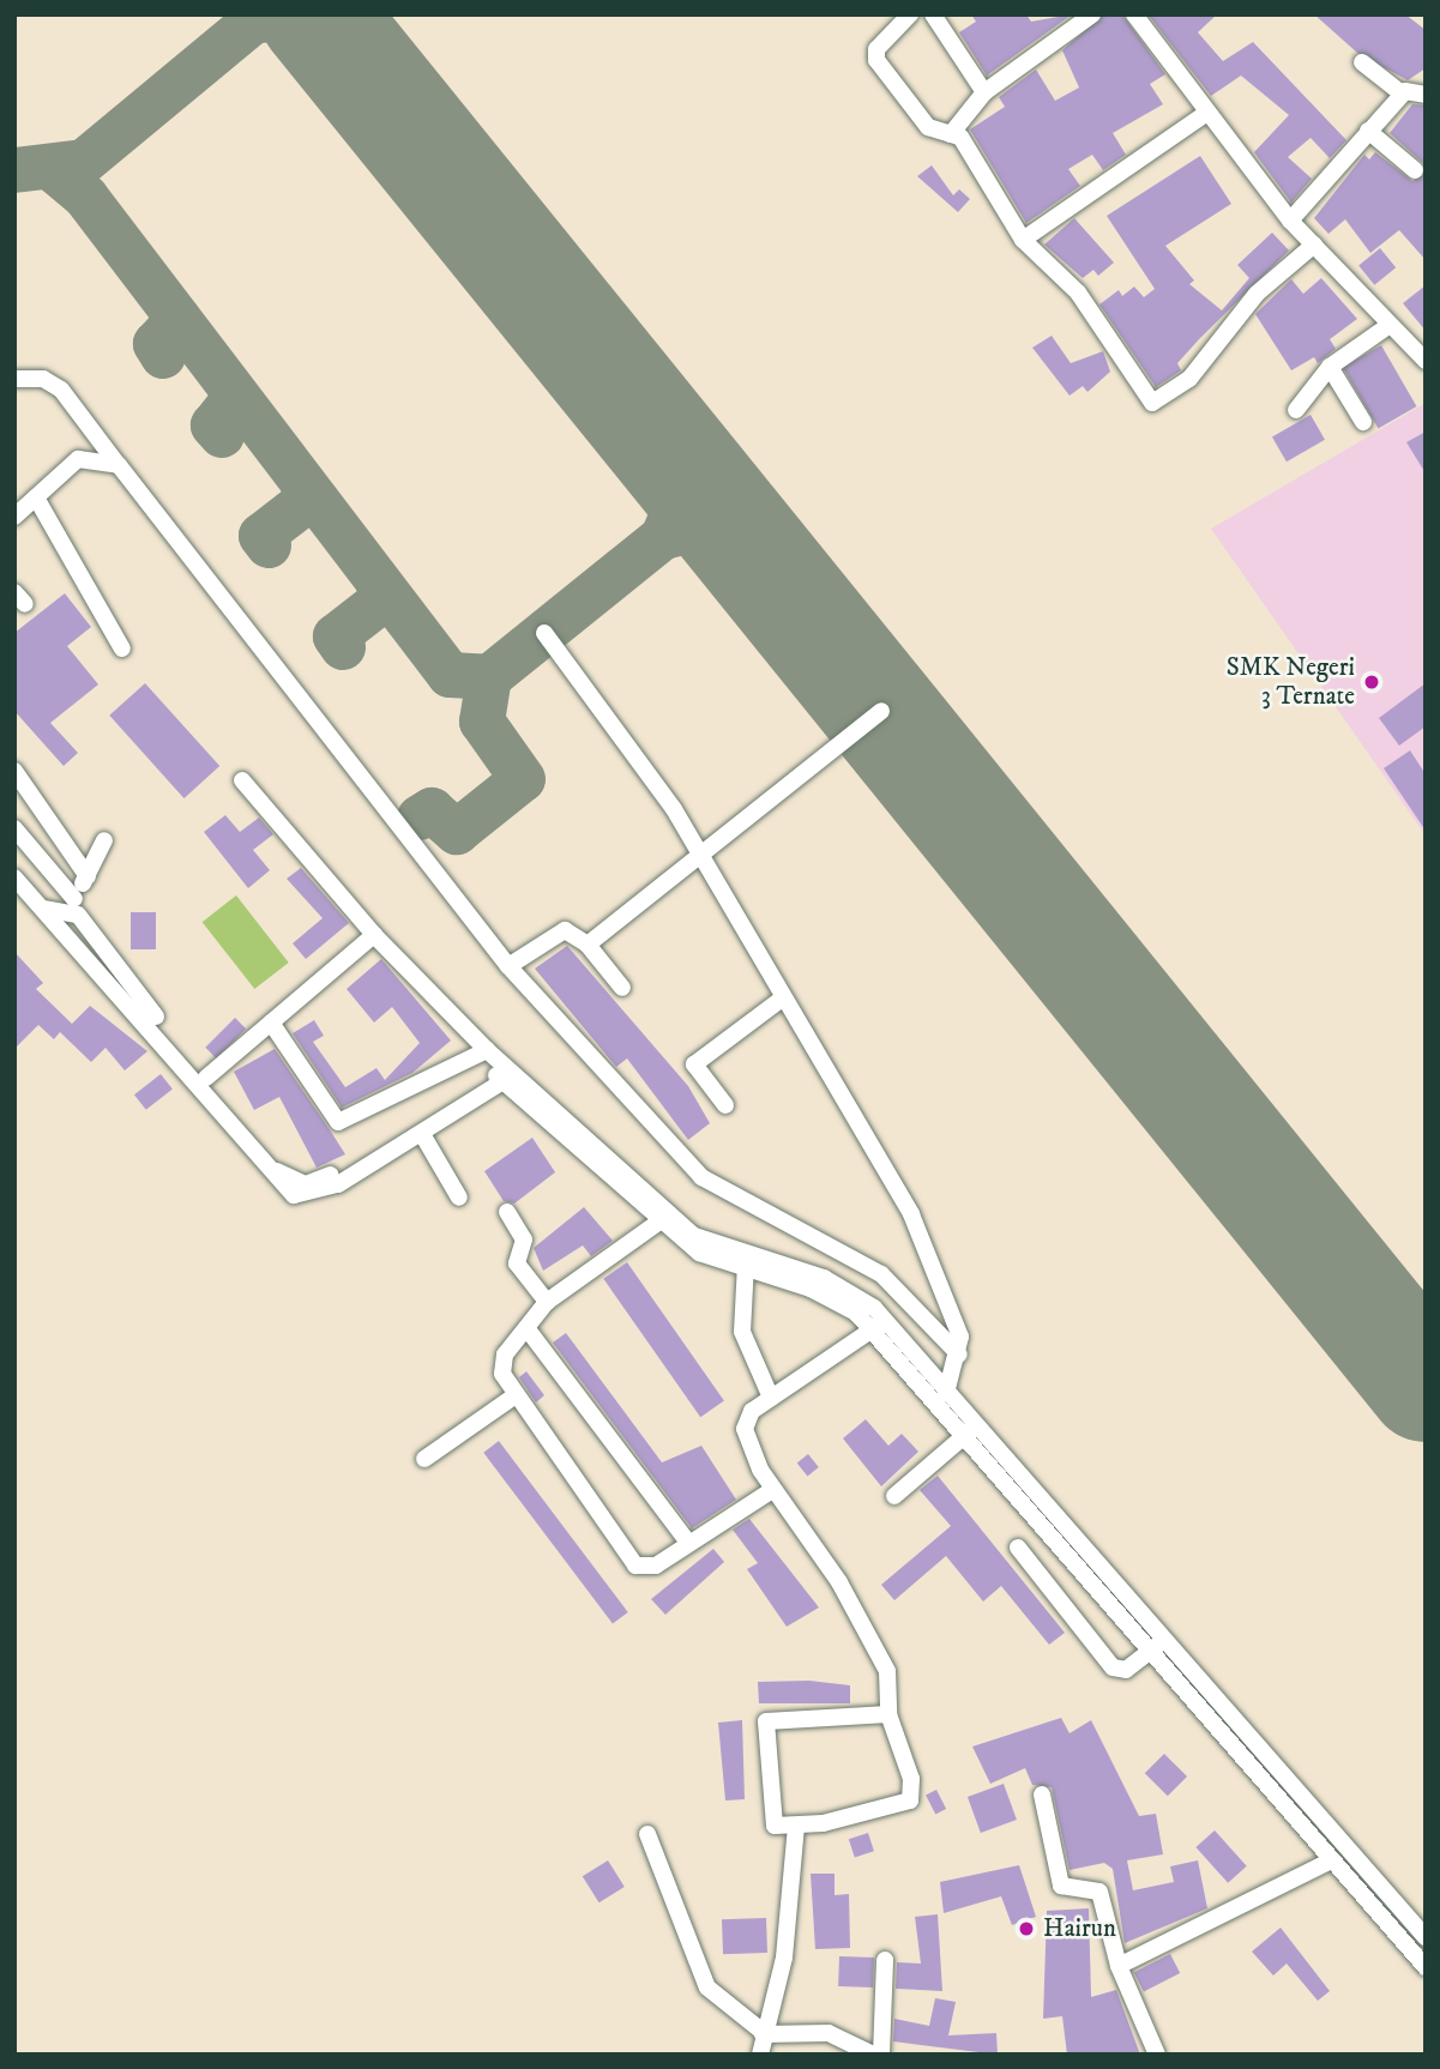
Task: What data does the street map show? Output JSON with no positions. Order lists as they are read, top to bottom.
{
  "places": ["SMK Negeri 3 Ternate", "Hairun"]
}
